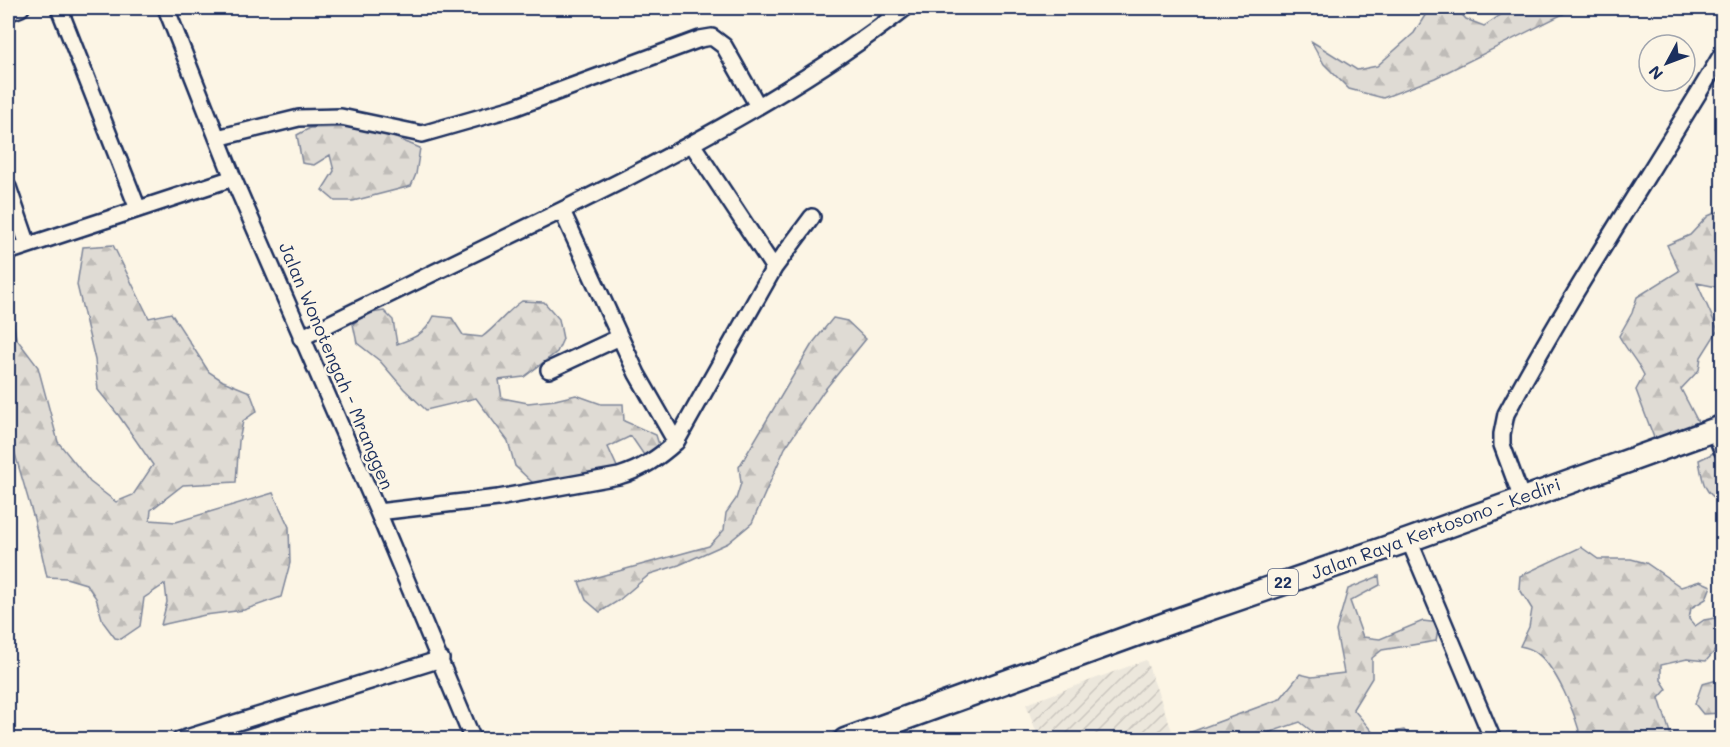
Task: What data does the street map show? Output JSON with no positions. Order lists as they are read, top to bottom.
{
  "streets": {
    "highway": ["Jalan Raya Kertosono - Kediri", "22"],
    "street": ["Jalan Wonotengah - Mranggen"]
  },
  "north": "bottom left"
}
